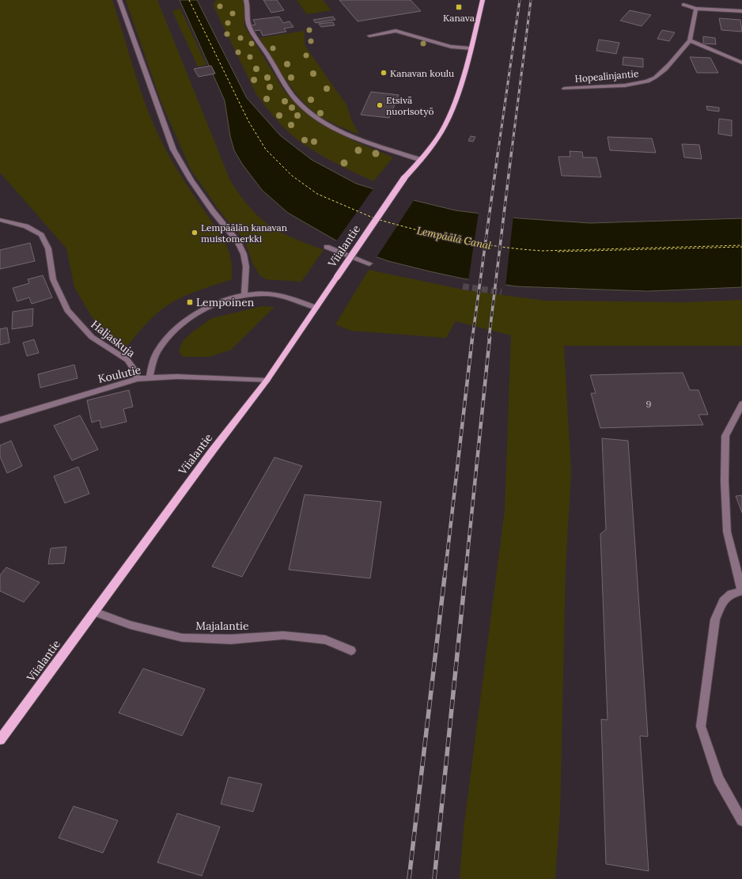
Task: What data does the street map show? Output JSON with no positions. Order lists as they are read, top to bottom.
{
  "streets": {
    "main road": ["Viialantie"],
    "street": [
      "Hopealinjantie",
      "Haljaskuja",
      "Koulutie",
      "Majalantie"
    ]
  },
  "crossings": [
    ["Viialantie", "Koulutie"],
    ["Viialantie", "Majalantie"],
    ["Haljaskuja", "Koulutie"]
  ],
  "water": ["Lempäälä Canal"],
  "places": {
    "transit": ["Kanava", "Lempoinen"],
    "other": ["Kanavan koulu", "Etsivä nuorisotyö", "Lempäälän kanavan muistomerkki"]
  },
  "house_numbers": ["9"]
}
